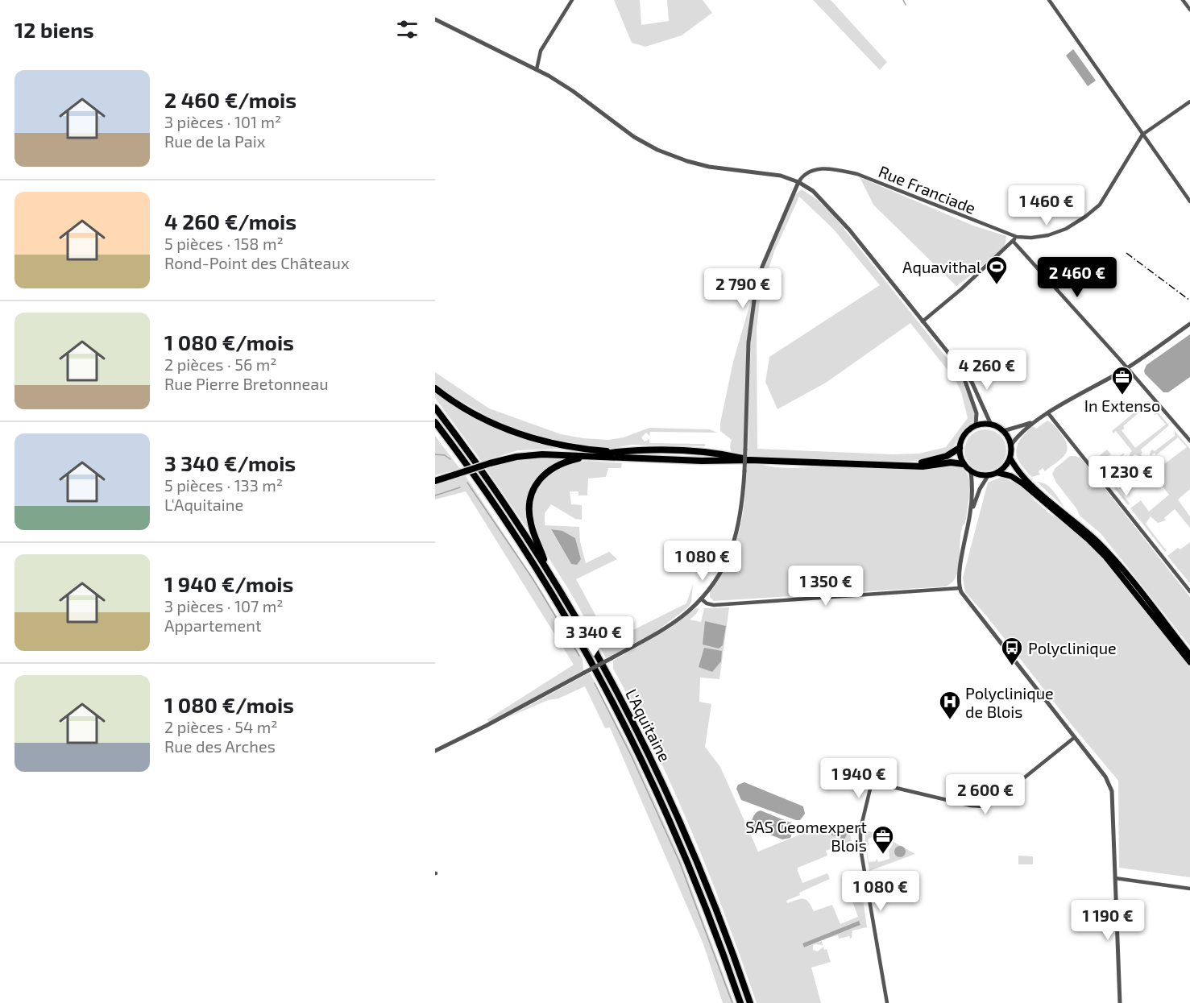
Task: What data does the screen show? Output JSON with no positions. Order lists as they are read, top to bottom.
{
  "streets": {
    "highway": ["L'Aquitaine"],
    "street": ["Rue Franciade"]
  },
  "places": {
    "sports": ["Aquavithal"],
    "office": ["In Extenso", "SAS Geomexpert Blois"],
    "bus stop": ["Polyclinique"],
    "hospital": ["Polyclinique de Blois"]
  },
  "page": {
    "heading": "12 biens",
    "list": [
      {
        "name": "2 460 €/mois",
        "note": "3 pièces · 101 m² · Rue de la Paix"
      },
      {
        "name": "4 260 €/mois",
        "note": "5 pièces · 158 m² · Rond-Point des Châteaux"
      },
      {
        "name": "1 080 €/mois",
        "note": "2 pièces · 56 m² · Rue Pierre Bretonneau"
      },
      {
        "name": "3 340 €/mois",
        "note": "5 pièces · 133 m² · L'Aquitaine"
      },
      {
        "name": "1 940 €/mois",
        "note": "3 pièces · 107 m² · Appartement"
      },
      {
        "name": "1 080 €/mois",
        "note": "2 pièces · 54 m² · Rue des Arches"
      }
    ],
    "price": [
      "1 460 €",
      "2 460 €",
      "2 790 €",
      "4 260 €",
      "1 230 €",
      "1 080 €",
      "1 350 €",
      "3 340 €",
      "1 940 €",
      "2 600 €",
      "1 080 €",
      "1 190 €"
    ]
  }
}
